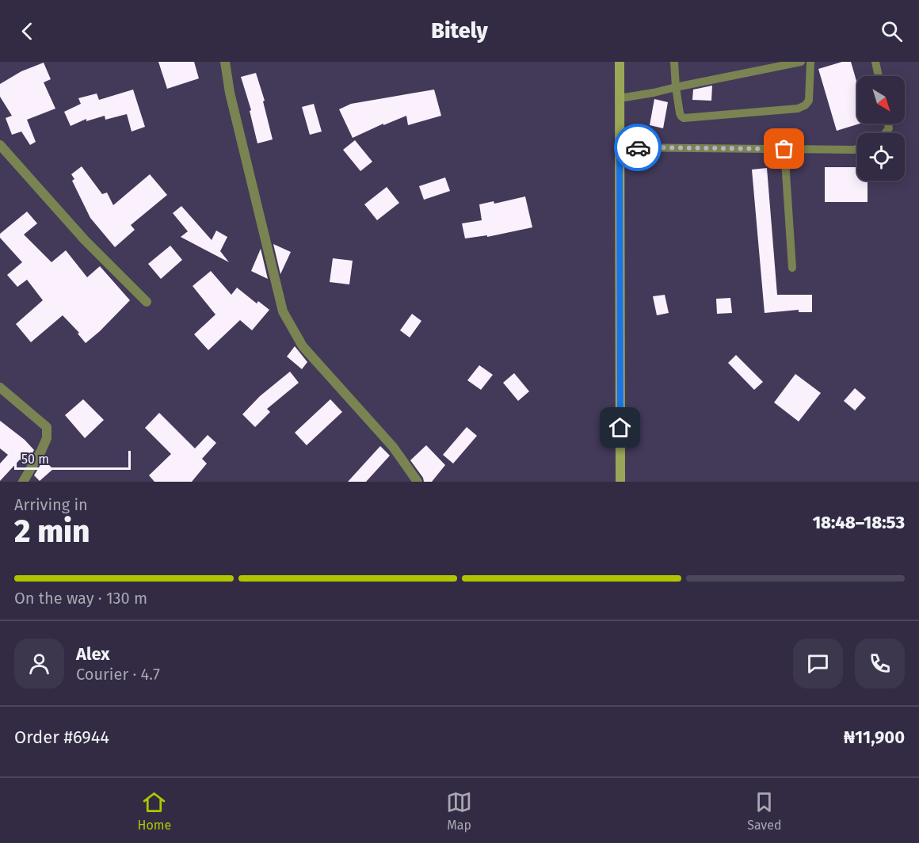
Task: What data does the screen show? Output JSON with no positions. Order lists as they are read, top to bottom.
{
  "scale_bar": "50 m",
  "north": "bottom right",
  "page": {
    "header": "Bitely",
    "scale": "50 m",
    "heading": ["2 min", "Arriving in", "18:48–18:53"],
    "panel": [
      "Alex",
      "Courier · 4.7",
      "Order #6944",
      "₦11,900"
    ],
    "bar": "On the way · 130 m",
    "tabs": ["Home", "Map", "Saved"]
  }
}
